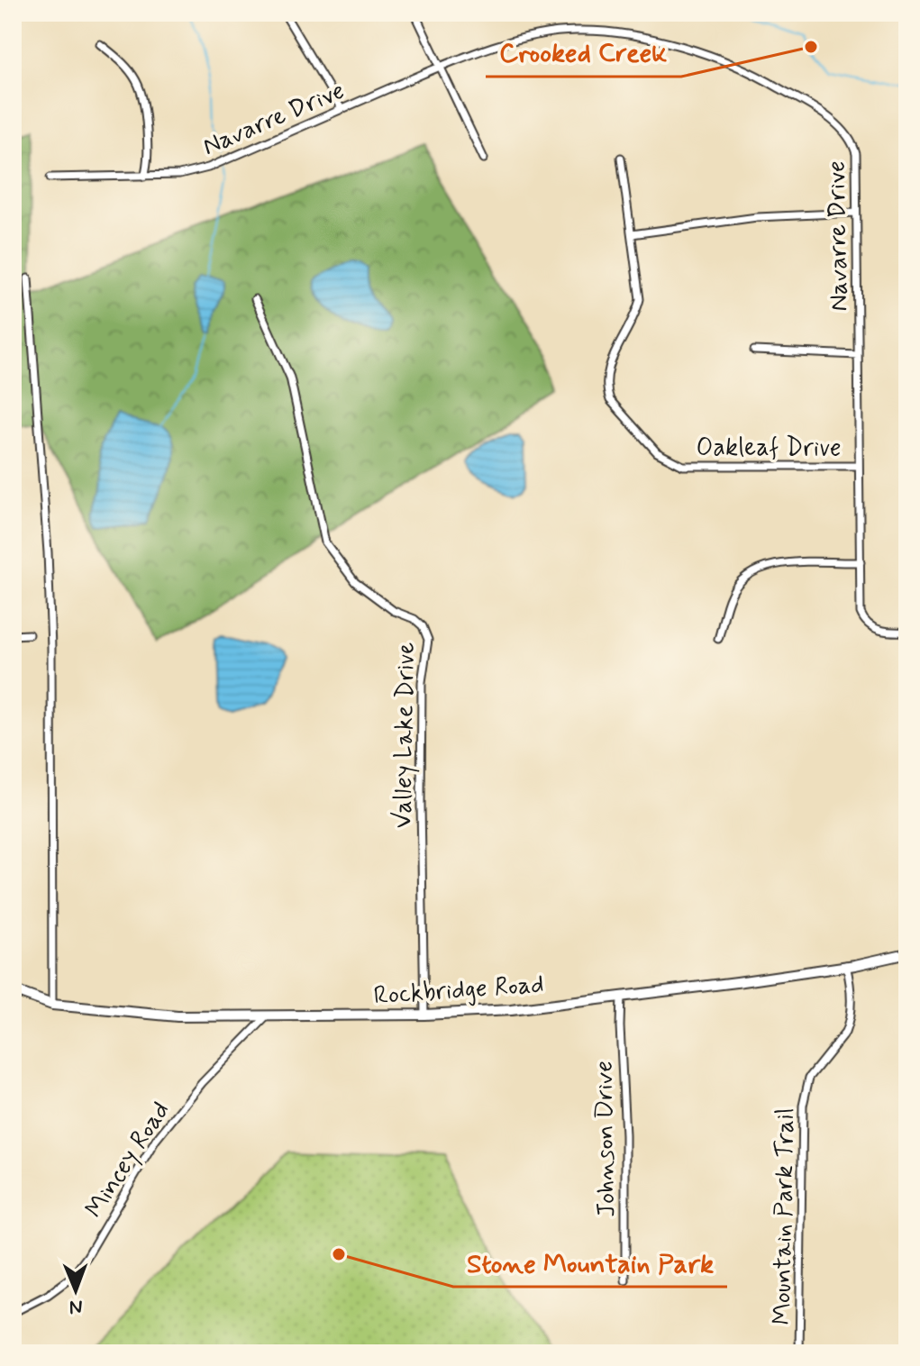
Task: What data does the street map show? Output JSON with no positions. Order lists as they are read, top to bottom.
{
  "streets": {
    "main road": ["Rockbridge Road"],
    "street": [
      "Navarre Drive",
      "Oakleaf Drive",
      "Valley Lake Drive",
      "Johnson Drive",
      "Mincey Road",
      "Mountain Park Trail"
    ]
  },
  "crossings": [
    ["Navarre Drive", "Oakleaf Drive"],
    ["Valley Lake Drive", "Rockbridge Road"],
    ["Rockbridge Road", "Johnson Drive"],
    ["Rockbridge Road", "Mincey Road"],
    ["Rockbridge Road", "Mountain Park Trail"]
  ],
  "places": ["Crooked Creek", "Stone Mountain Park"],
  "north": "bottom"
}
